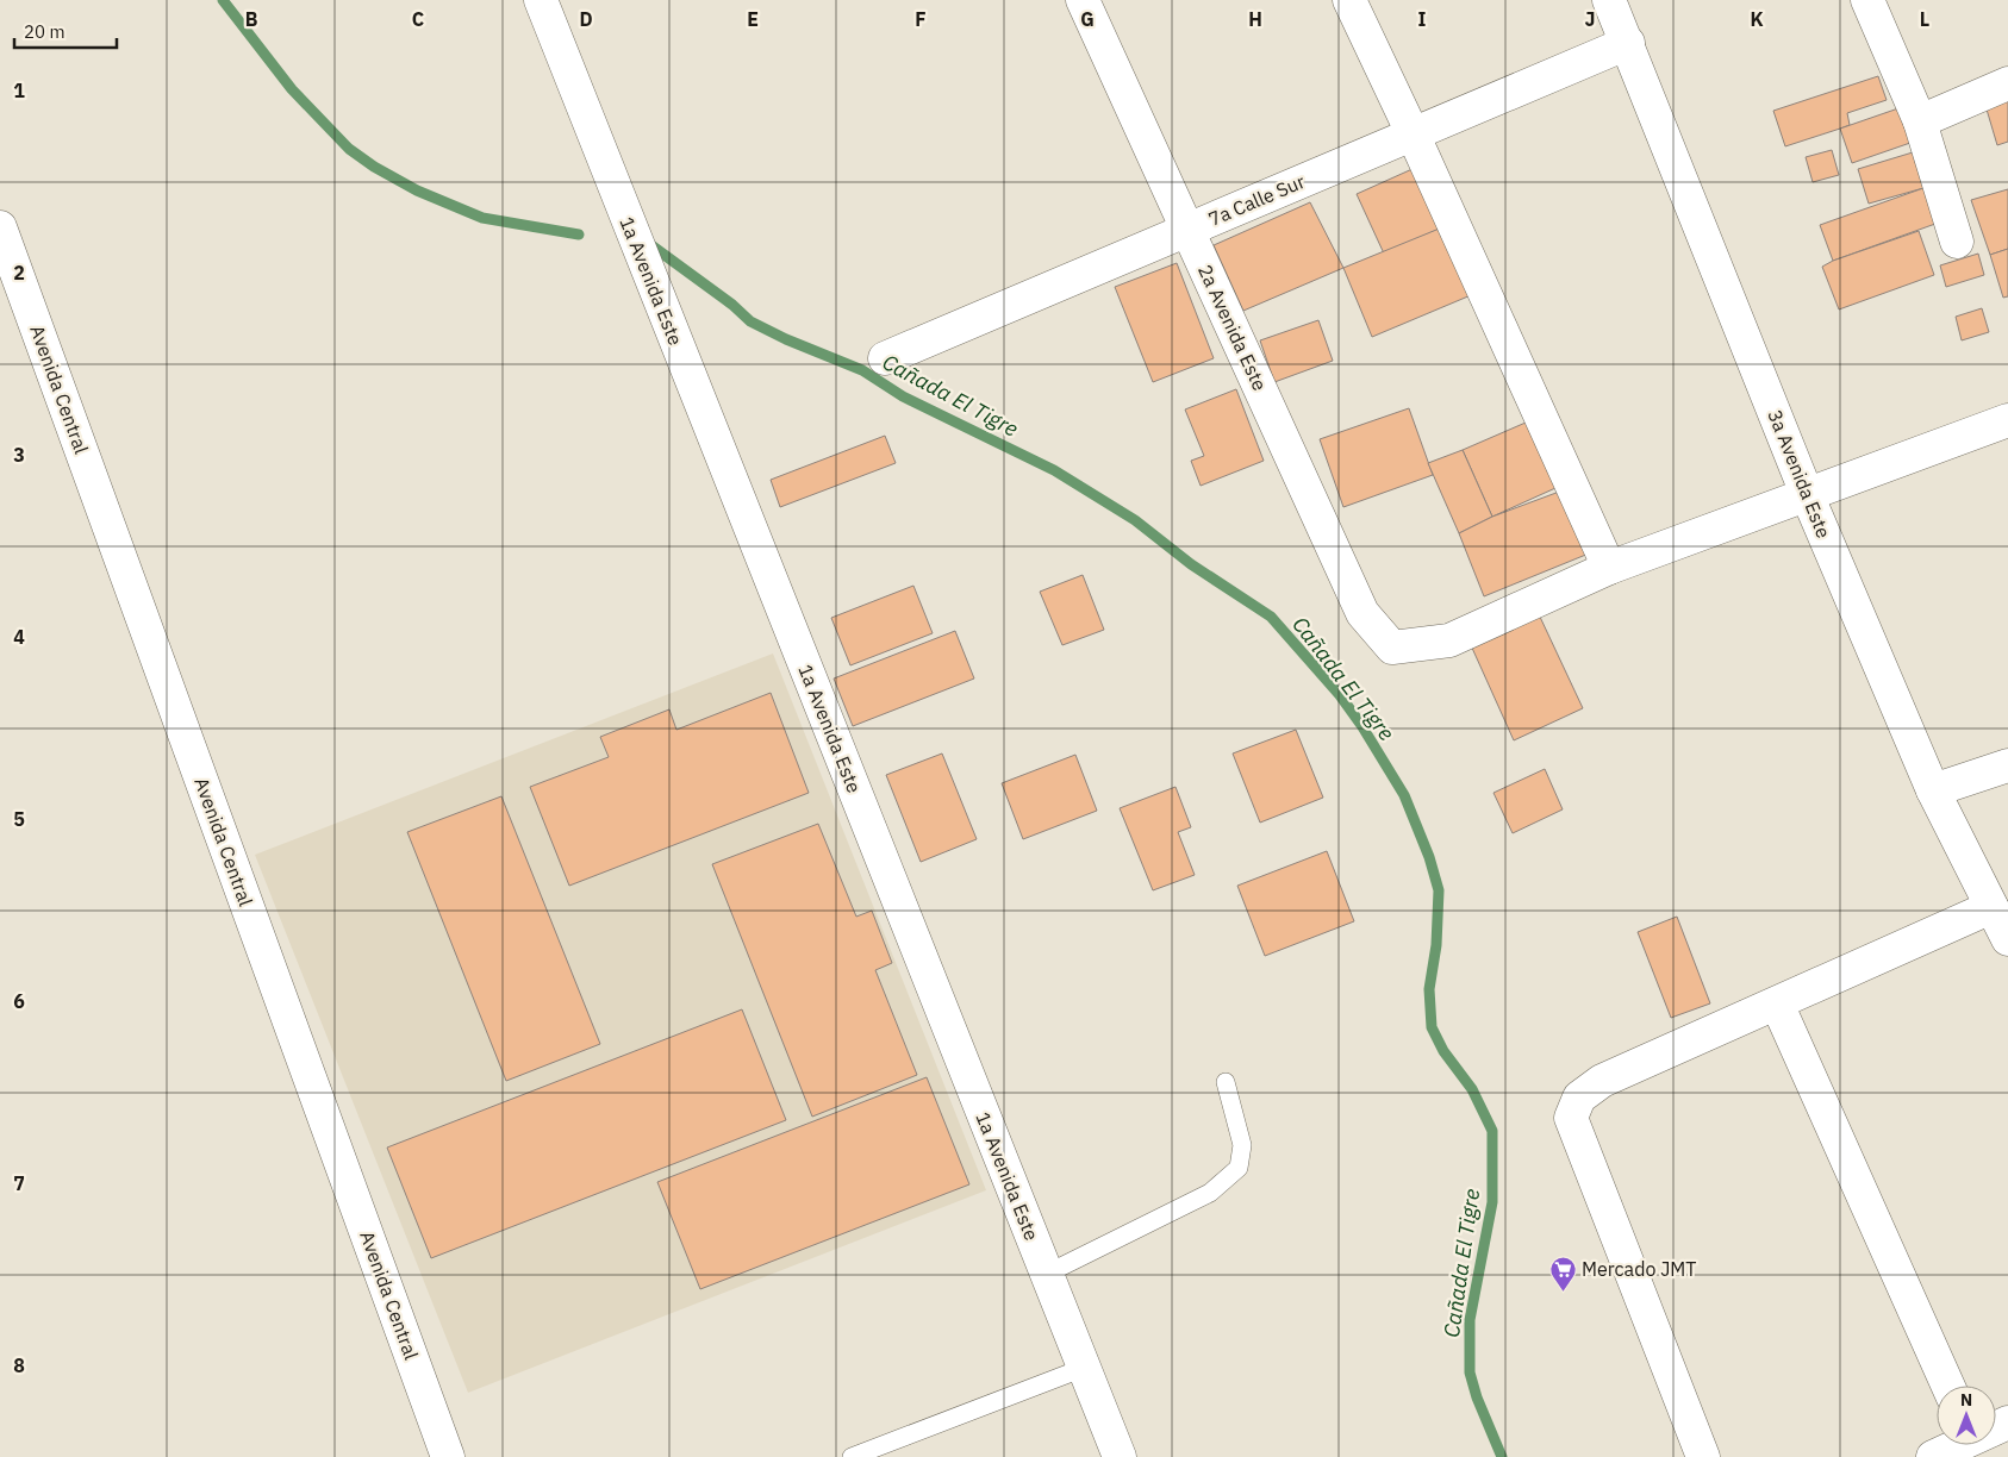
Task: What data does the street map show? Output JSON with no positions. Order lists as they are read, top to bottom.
{
  "streets": {
    "street": [
      "7a Calle Sur",
      "1a Avenida Este",
      "2a Avenida Este",
      "Avenida Central",
      "3a Avenida Este"
    ]
  },
  "crossings": [
    ["7a Calle Sur", "2a Avenida Este"],
    ["7a Calle Sur", "3a Avenida Este"]
  ],
  "water": ["Cañada El Tigre"],
  "places": {
    "supermarket": ["Mercado JMT"]
  },
  "scale_bar": "20 m",
  "north": "top",
  "grid": {
    "columns": [
      "B",
      "C",
      "D",
      "E",
      "F",
      "G",
      "H",
      "I",
      "J",
      "K",
      "L"
    ],
    "rows": [
      "1",
      "2",
      "3",
      "4",
      "5",
      "6",
      "7",
      "8"
    ]
  }
}
